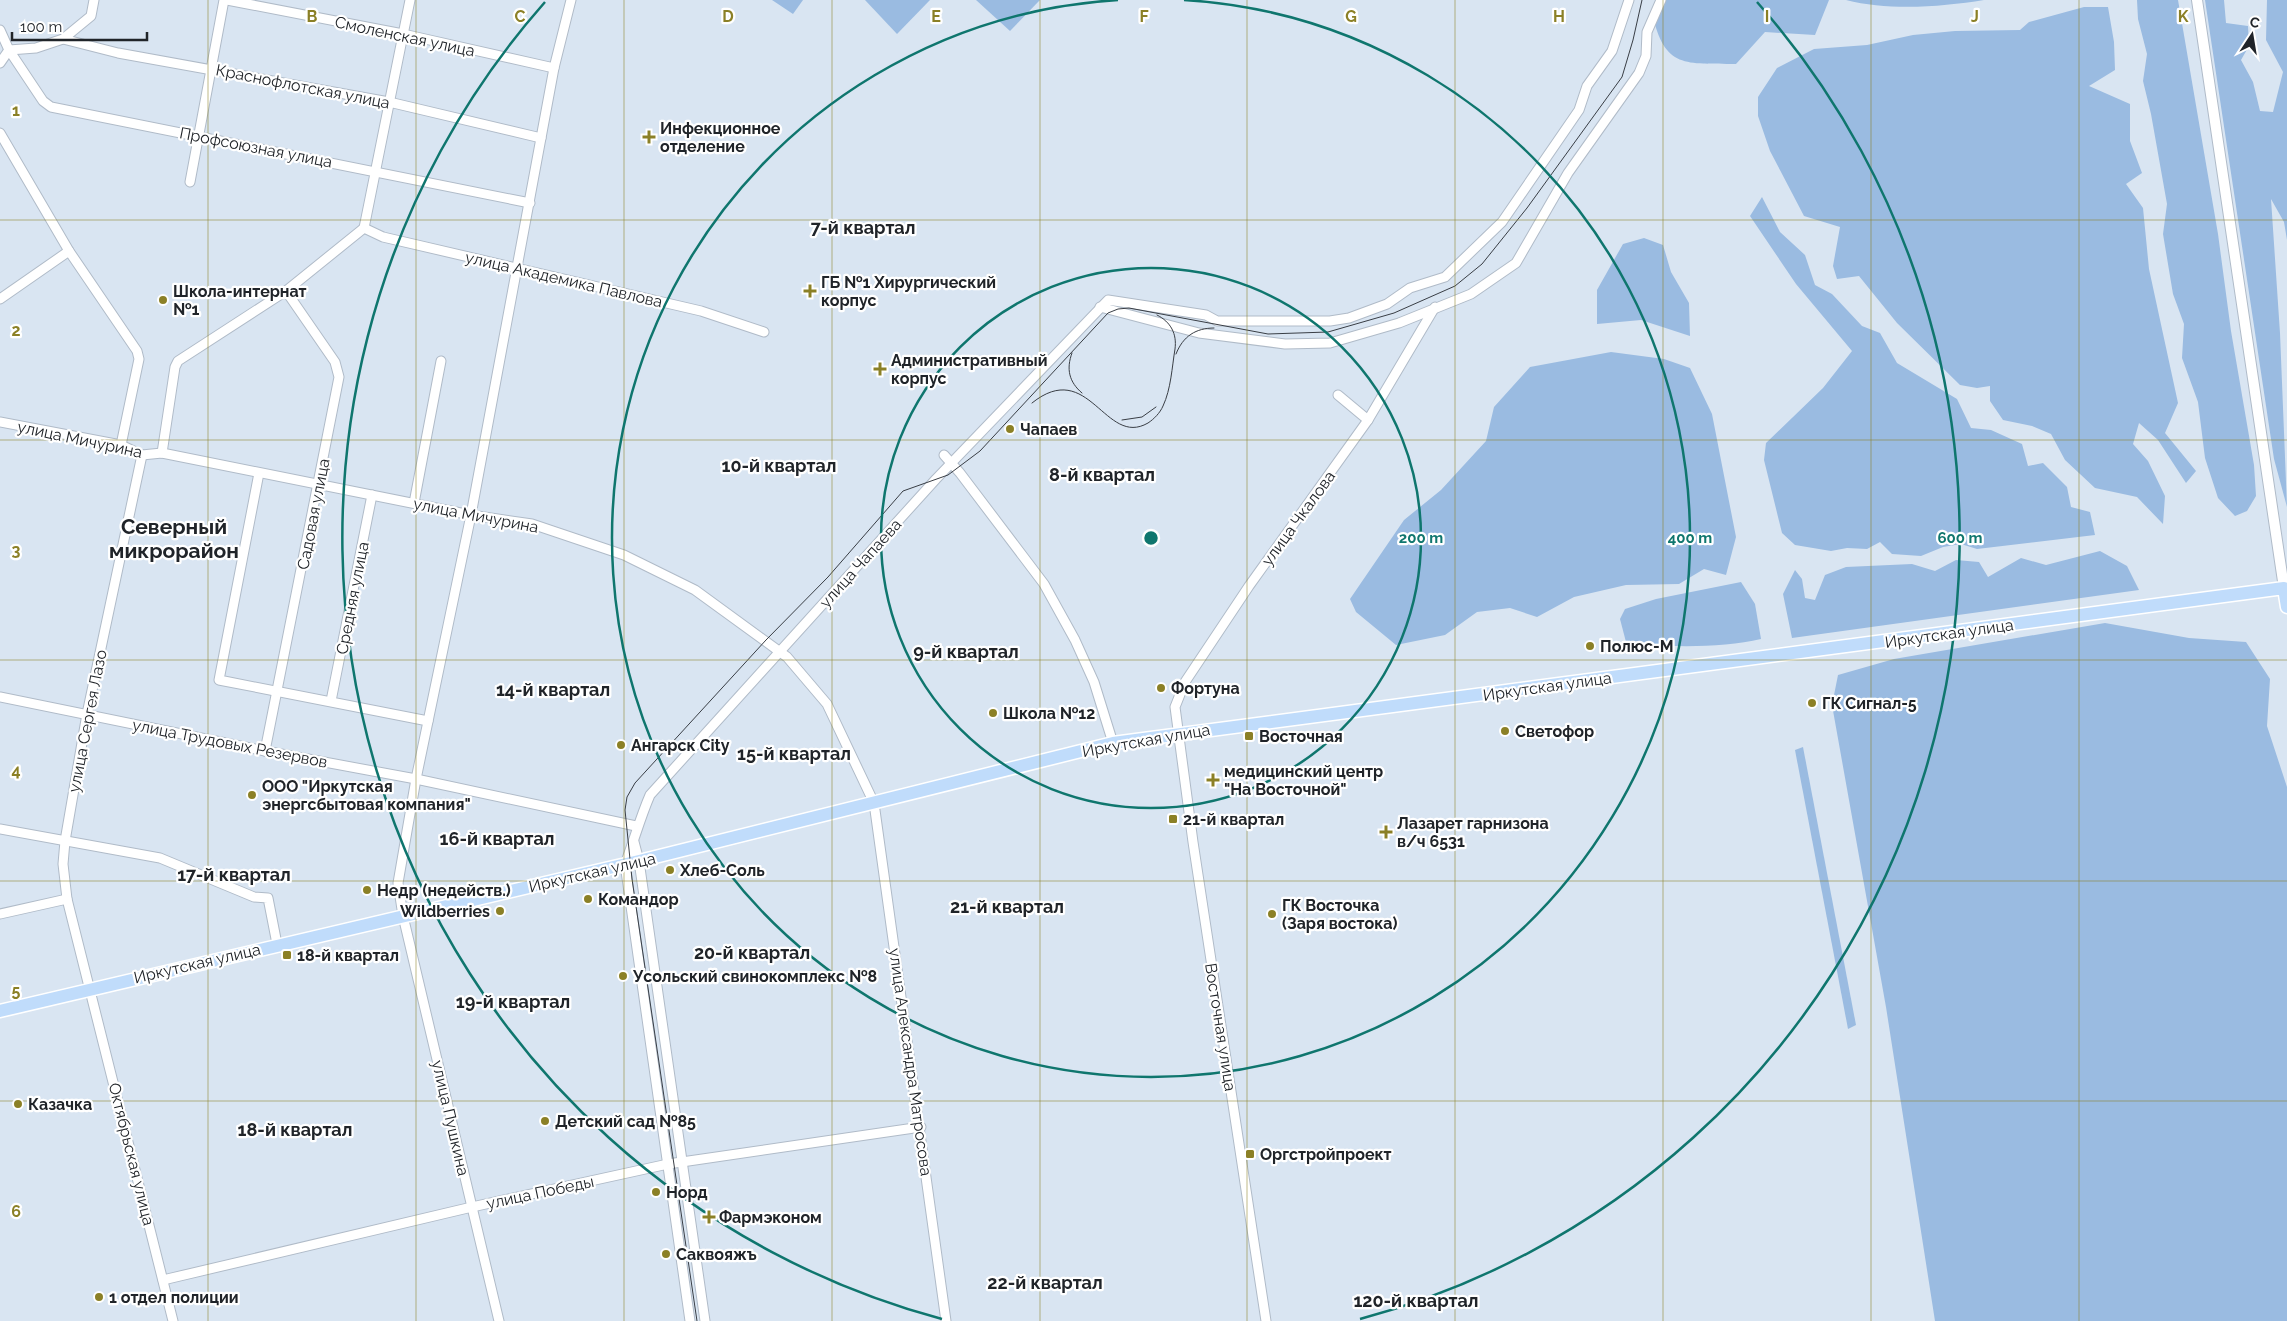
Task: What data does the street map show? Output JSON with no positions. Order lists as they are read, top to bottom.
{
  "streets": {
    "main road": ["Иркутская улица"],
    "street": [
      "Смоленская улица",
      "Краснофлотская улица",
      "Профсоюзная улица",
      "улица Академика Павлова",
      "улица Мичурина",
      "Садовая улица",
      "улица Чкалова",
      "улица Чапаева",
      "Средняя улица",
      "улица Сергея Лазо",
      "улица Трудовых Резервов",
      "Восточная улица",
      "улица Александра Матросова",
      "улица Пушкина",
      "Октябрьская улица",
      "улица Победы"
    ]
  },
  "crossings": [
    ["Смоленская улица", "улица Пушкина"],
    ["Краснофлотская улица", "улица Пушкина"],
    ["Профсоюзная улица", "улица Пушкина"],
    ["улица Академика Павлова", "улица Пушкина"],
    ["улица Мичурина", "Садовая улица"],
    ["улица Мичурина", "улица Чапаева"],
    ["улица Мичурина", "Средняя улица"],
    ["улица Мичурина", "Иркутская улица"],
    ["улица Мичурина", "улица Сергея Лазо"],
    ["улица Мичурина", "улица Александра Матросова"],
    ["улица Мичурина", "улица Пушкина"],
    ["Садовая улица", "улица Трудовых Резервов"],
    ["улица Чкалова", "Иркутская улица"],
    ["улица Чкалова", "Восточная улица"],
    ["улица Чапаева", "улица Трудовых Резервов"],
    ["Иркутская улица", "улица Сергея Лазо"],
    ["Иркутская улица", "Восточная улица"],
    ["Иркутская улица", "улица Александра Матросова"],
    ["Иркутская улица", "улица Пушкина"],
    ["Иркутская улица", "Октябрьская улица"],
    ["улица Сергея Лазо", "улица Трудовых Резервов"],
    ["улица Сергея Лазо", "Октябрьская улица"],
    ["улица Трудовых Резервов", "улица Пушкина"],
    ["улица Александра Матросова", "улица Победы"],
    ["улица Пушкина", "улица Победы"],
    ["Октябрьская улица", "улица Победы"]
  ],
  "districts": [
    "7-й квартал",
    "10-й квартал",
    "8-й квартал",
    "Северный микрорайон",
    "9-й квартал",
    "14-й квартал",
    "15-й квартал",
    "16-й квартал",
    "17-й квартал",
    "21-й квартал",
    "20-й квартал",
    "19-й квартал",
    "18-й квартал",
    "22-й квартал",
    "120-й квартал"
  ],
  "places": {
    "health": [
      "Инфекционное отделение",
      "ГБ №1 Хирургический корпус",
      "Административный корпус",
      "медицинский центр \"На Восточной\"",
      "Лазарет гарнизона в/ч 6531",
      "Фармэконом"
    ],
    "other": [
      "Школа-интернат №1",
      "Чапаев",
      "Полюс-М",
      "Фортуна",
      "ГК Сигнал-5",
      "Школа №12",
      "Светофор",
      "Ангарск City",
      "ООО \"Иркутская энергсбытовая компания\"",
      "Хлеб-Соль",
      "Недр (недейств.)",
      "Командор",
      "Wildberries",
      "ГК Восточка (Заря востока)",
      "Усольский свинокомплекс №8",
      "Казачка",
      "Детский сад №85",
      "Норд",
      "Саквояжъ",
      "1 отдел полиции"
    ],
    "transit": [
      "Восточная",
      "21-й квартал",
      "18-й квартал",
      "Оргстройпроект"
    ]
  },
  "scale_bar": "100 m",
  "north": "top",
  "grid": {
    "columns": [
      "B",
      "C",
      "D",
      "E",
      "F",
      "G",
      "H",
      "I",
      "J",
      "K"
    ],
    "rows": [
      "1",
      "2",
      "3",
      "4",
      "5",
      "6"
    ]
  },
  "rings": ["200 m", "400 m", "600 m"]
}
